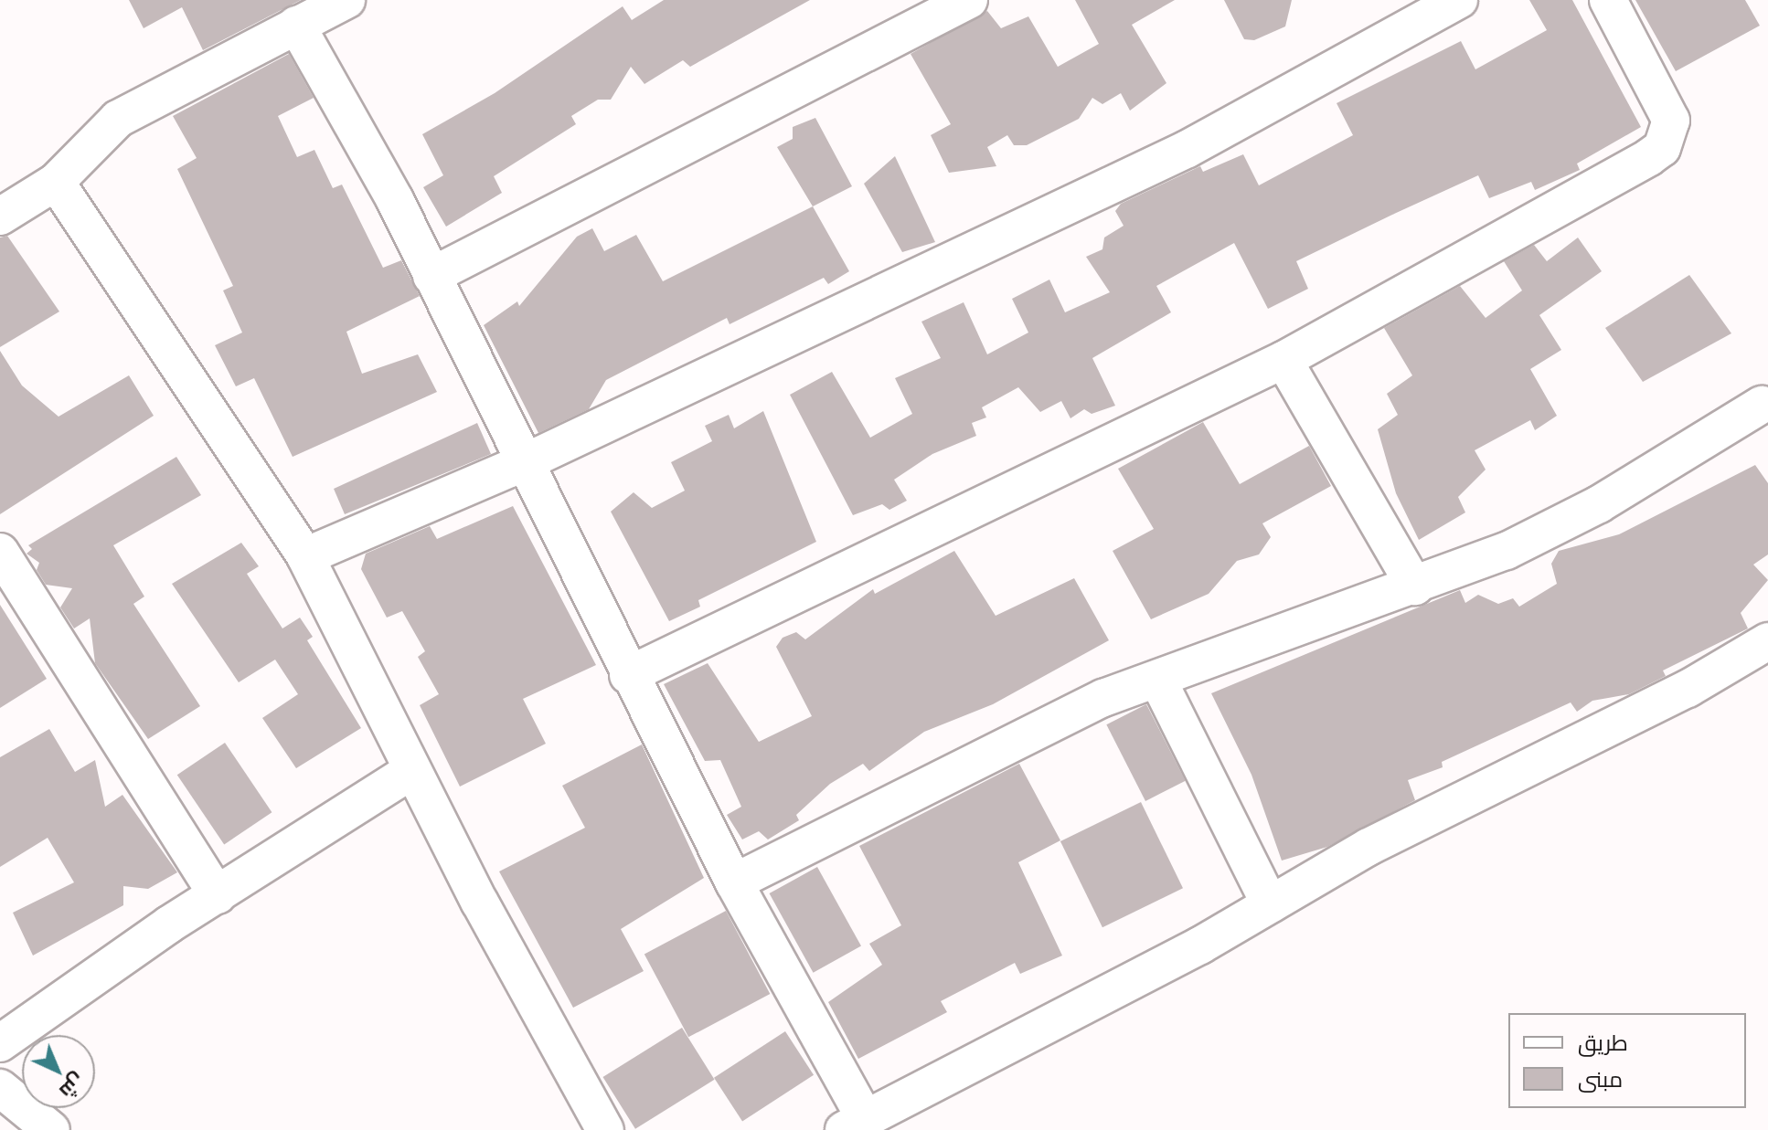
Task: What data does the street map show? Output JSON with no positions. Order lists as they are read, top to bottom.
{
  "legend": ["طريق", "مبنى"],
  "north": "bottom right"
}
